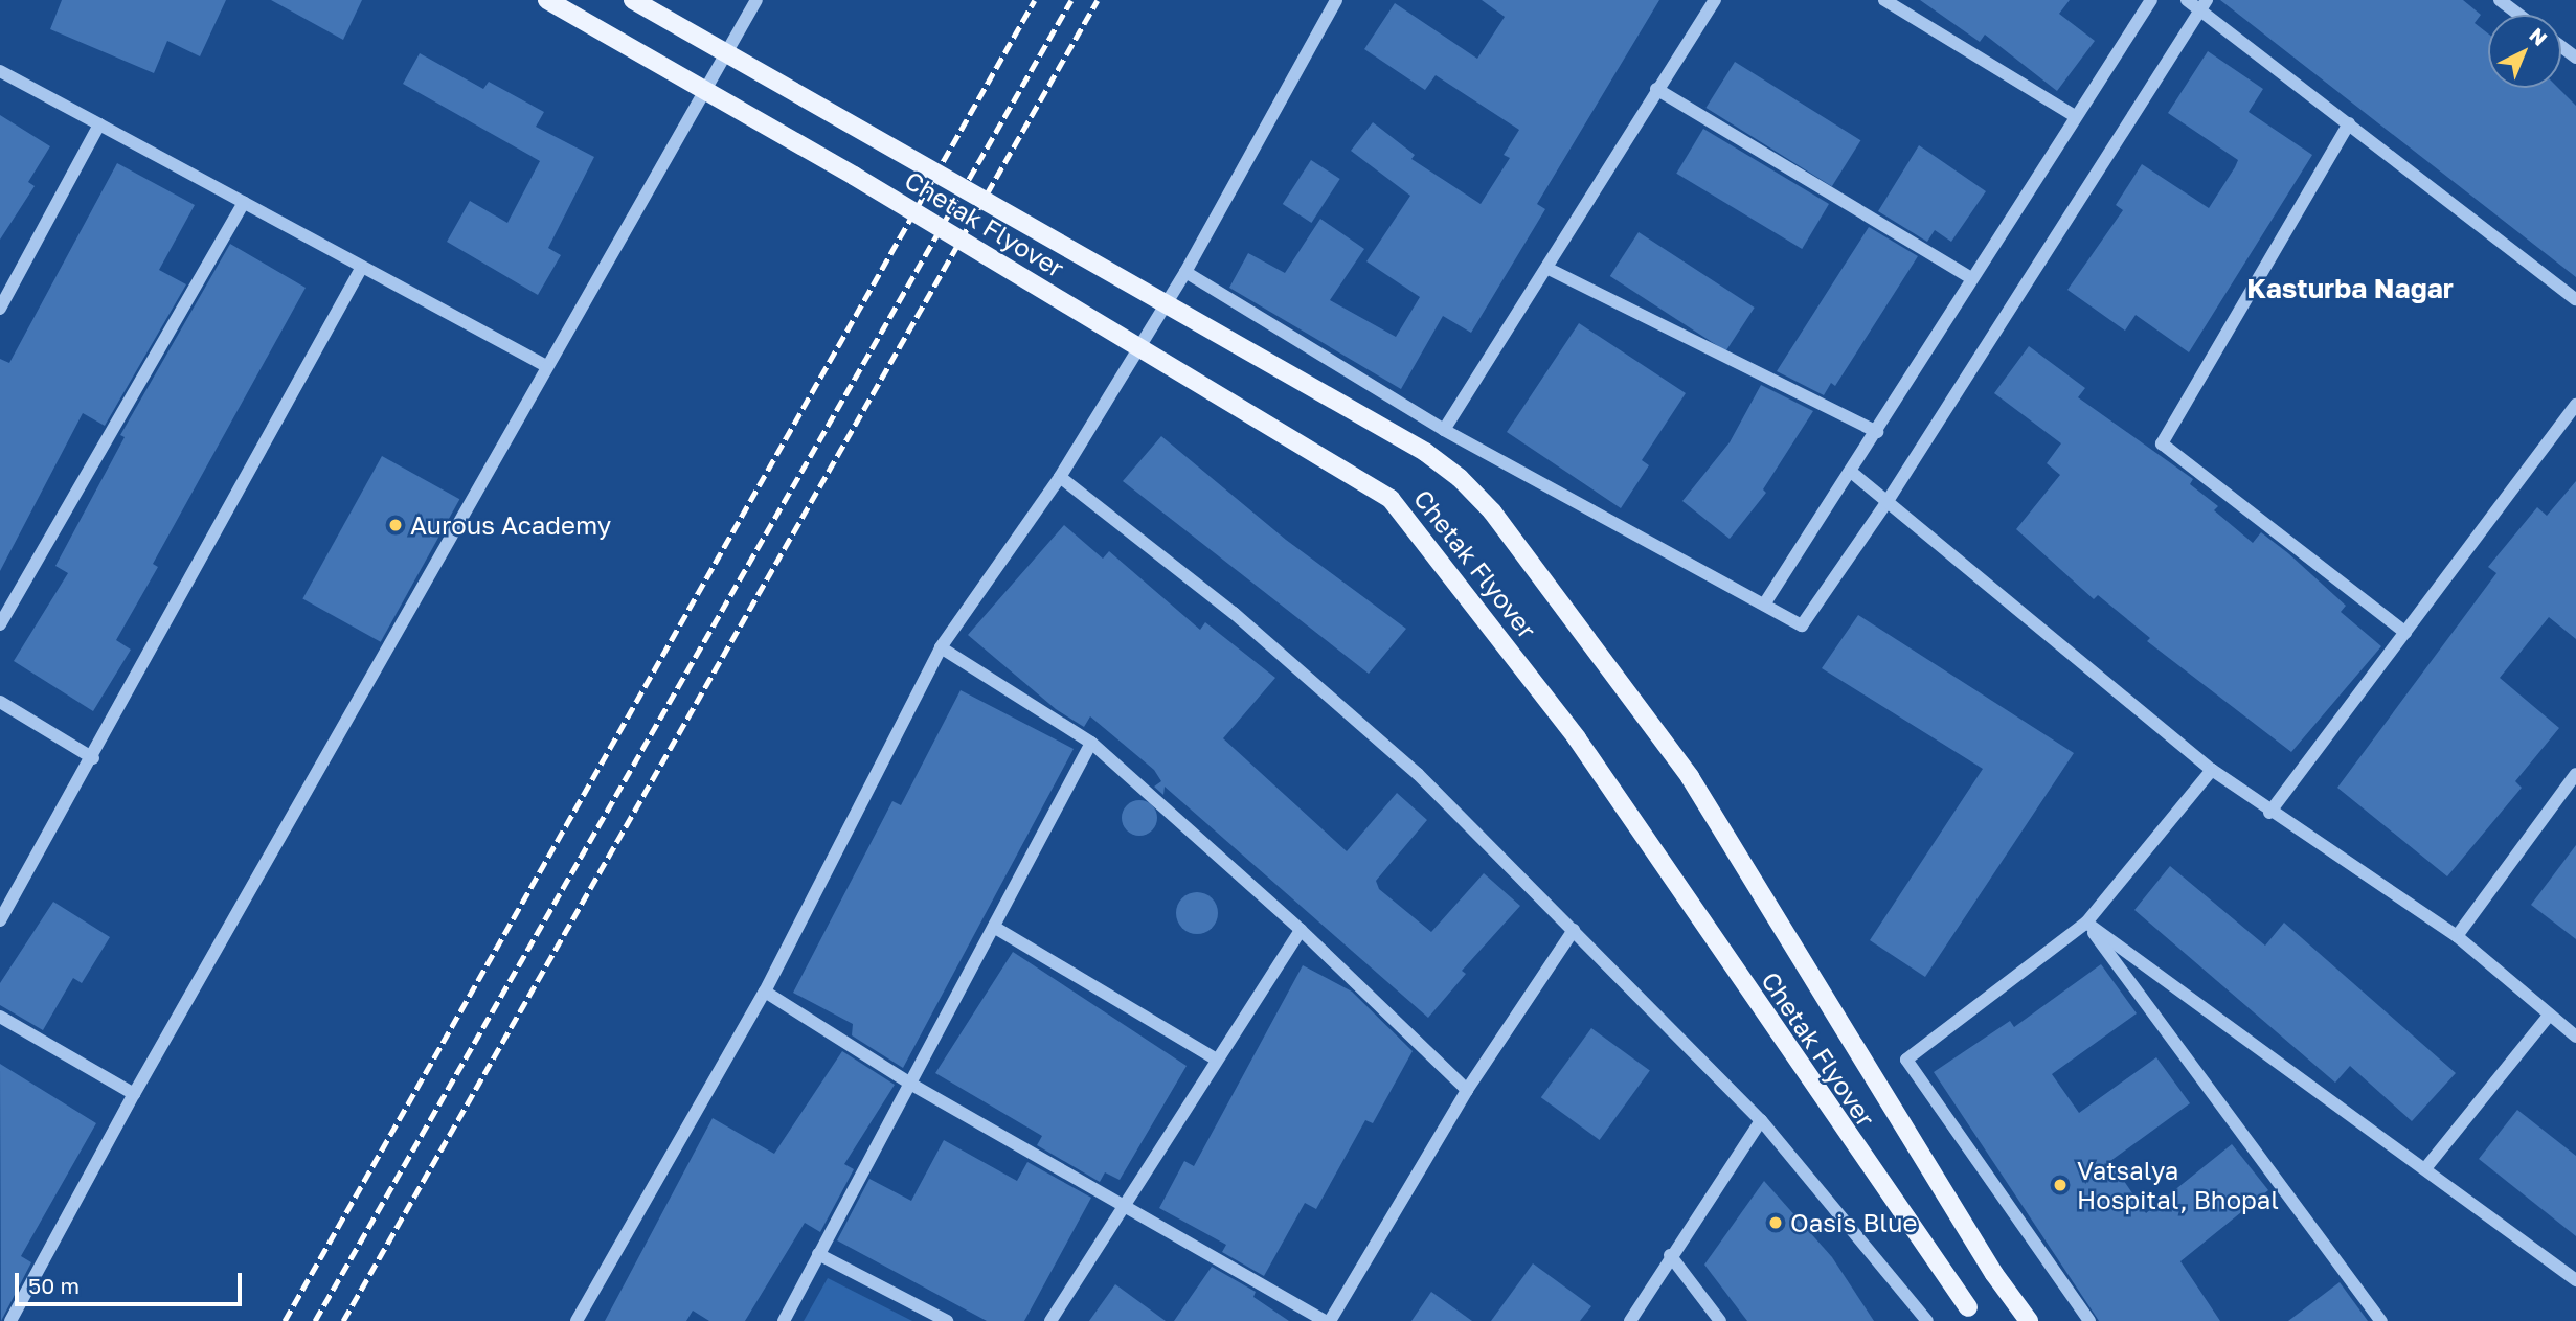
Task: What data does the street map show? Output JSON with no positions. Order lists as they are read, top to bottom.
{
  "streets": {
    "main road": ["Chetak Flyover"]
  },
  "districts": ["Kasturba Nagar"],
  "places": ["Aurous Academy", "Vatsalya Hospital, Bhopal", "Oasis Blue"],
  "scale_bar": "50 m",
  "north": "top right"
}
